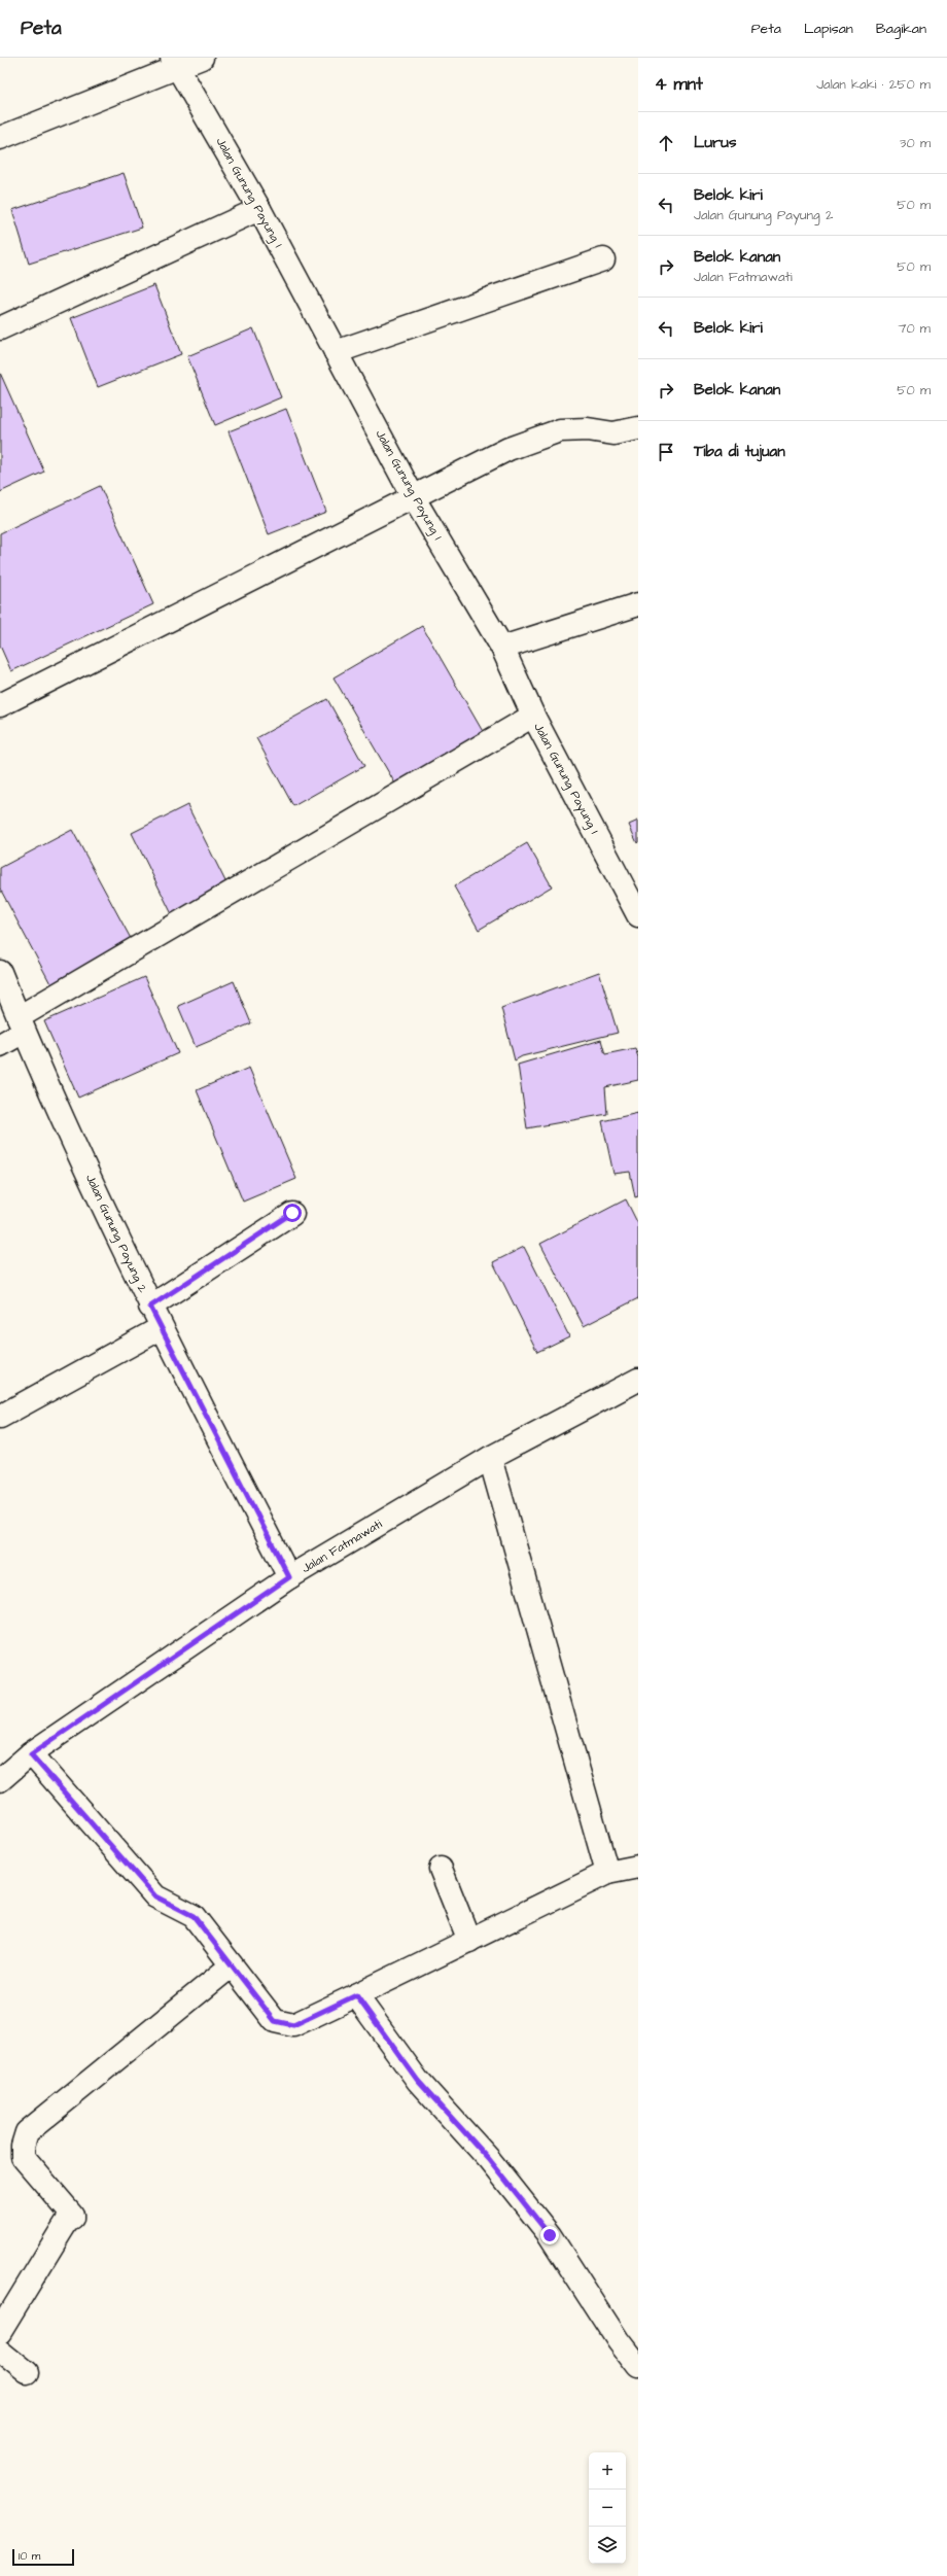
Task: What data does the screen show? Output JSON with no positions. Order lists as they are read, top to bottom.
{
  "streets": {
    "street": ["Jalan Gunung Payung 1", "Jalan Gunung Payung 2", "Jalan Fatmawati"]
  },
  "crossings": [
    ["Jalan Gunung Payung 2", "Jalan Fatmawati"]
  ],
  "scale_bar": "10 m",
  "page": {
    "header": "Peta",
    "nav": ["Peta", "Lapisan", "Bagikan"],
    "heading": ["4 mnt", "Jalan kaki · 250 m"],
    "list": [
      ["Lurus", "30 m"],
      ["Belok kiri", "Jalan Gunung Payung 2", "50 m"],
      ["Belok kanan", "Jalan Fatmawati", "50 m"],
      ["Belok kiri", "70 m"],
      ["Belok kanan", "50 m"],
      "Tiba di tujuan"
    ],
    "map_buttons": ["+", "−"],
    "scale": "10 m"
  }
}
